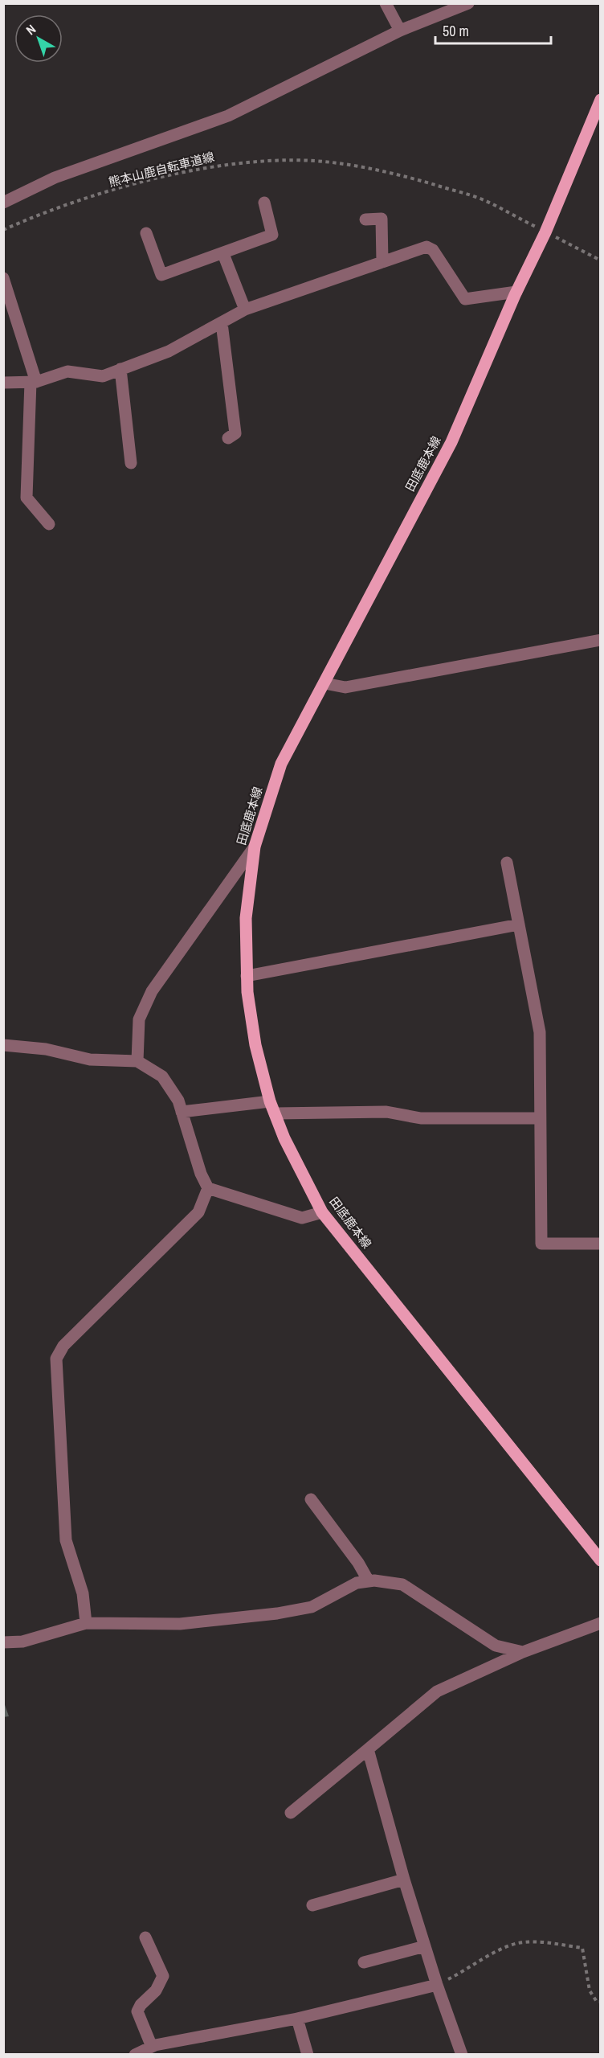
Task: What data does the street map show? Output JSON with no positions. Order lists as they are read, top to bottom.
{
  "streets": {
    "main road": ["田底鹿本線"],
    "path": ["熊本山鹿自転車道線"]
  },
  "crossings": [
    ["熊本山鹿自転車道線", "田底鹿本線"]
  ],
  "scale_bar": "50 m",
  "north": "top left"
}
